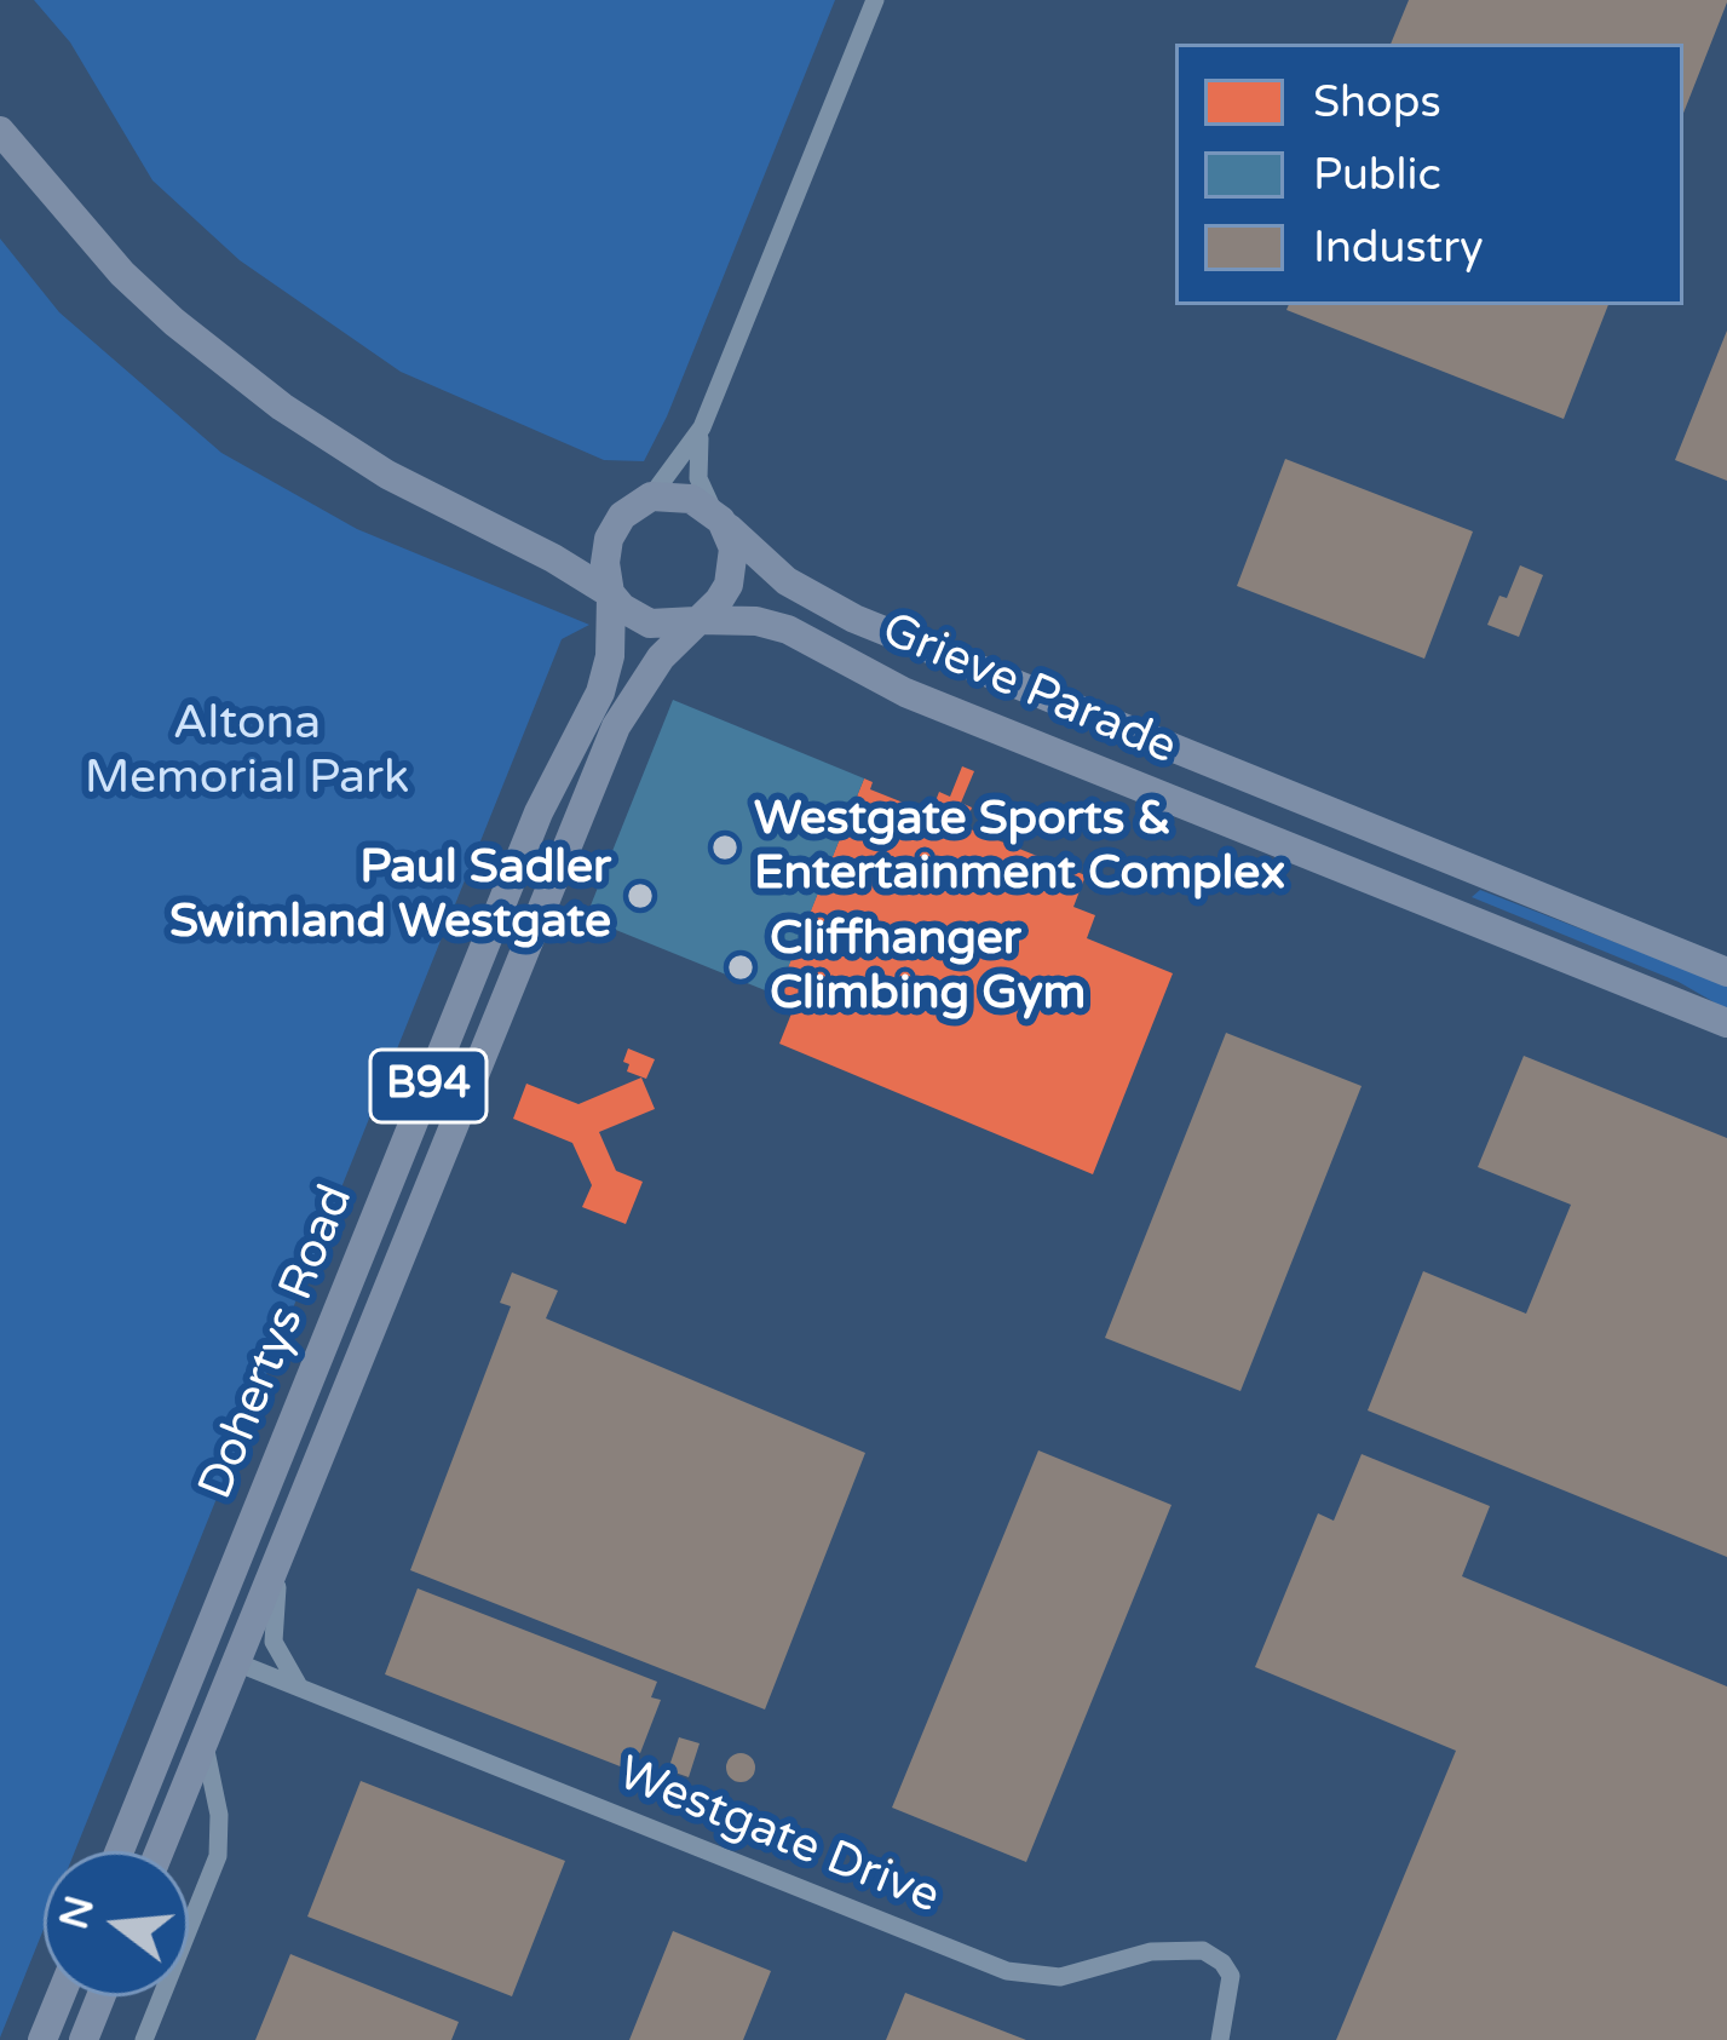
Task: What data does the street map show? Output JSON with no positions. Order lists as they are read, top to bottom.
{
  "streets": {
    "main road": ["Grieve Parade", "B94", "Dohertys Road"],
    "street": ["Westgate Drive"]
  },
  "crossings": [
    ["Grieve Parade", "B94"],
    ["Grieve Parade", "Dohertys Road"],
    ["B94", "Dohertys Road"],
    ["Dohertys Road", "Westgate Drive"]
  ],
  "parks": ["Altona Memorial Park"],
  "places": ["Westgate Sports & Entertainment Complex", "Paul Sadler Swimland Westgate", "Cliffhanger Climbing Gym"],
  "legend": ["Shops", "Public", "Industry"],
  "north": "left"
}
